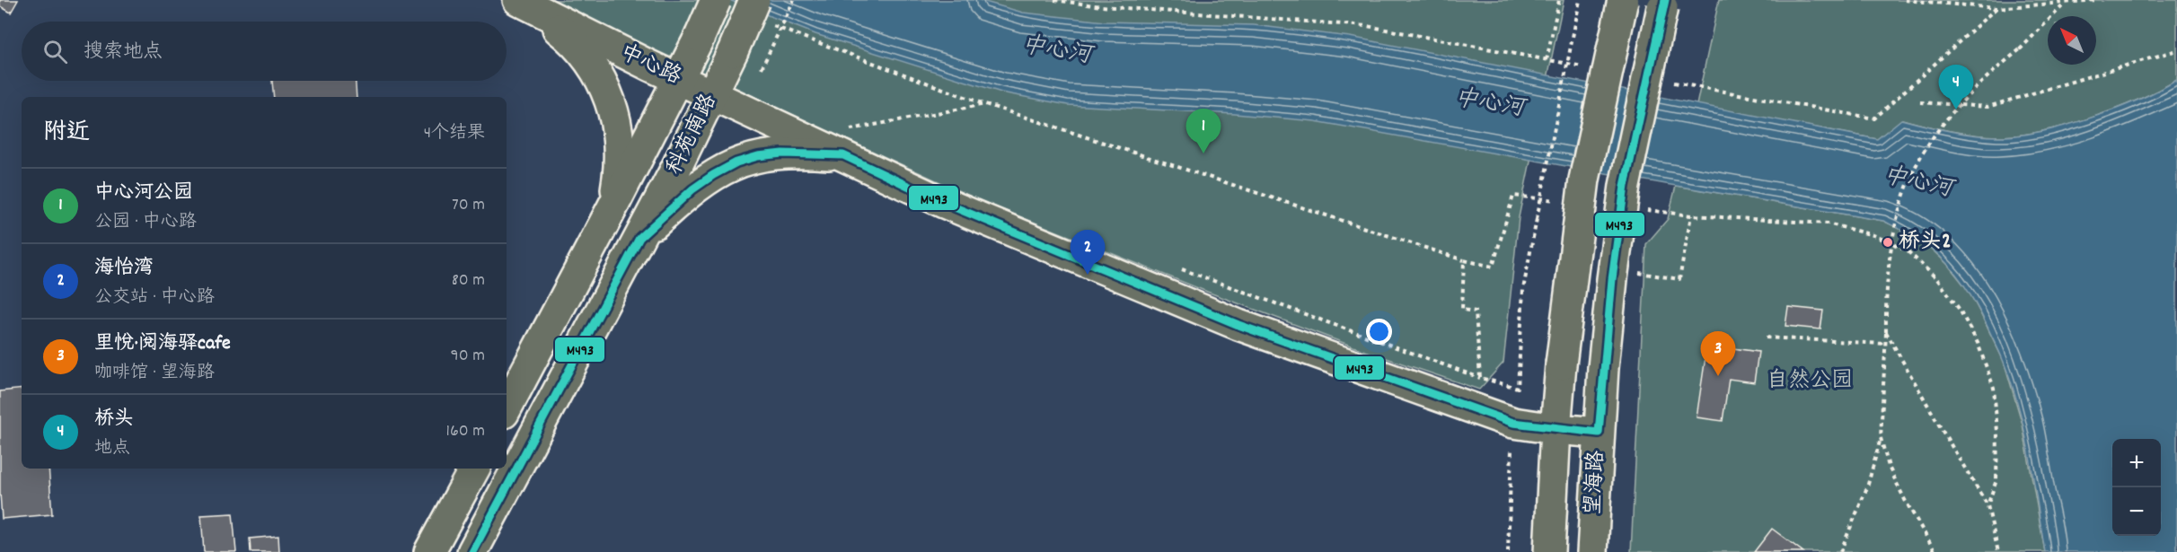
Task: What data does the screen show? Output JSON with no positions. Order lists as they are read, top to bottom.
{
  "streets": {
    "main road": ["中心路", "科苑南路", "望海路"]
  },
  "crossings": [
    ["中心路", "科苑南路"],
    ["中心路", "望海路"]
  ],
  "water": ["中心河"],
  "parks": ["自然公园"],
  "places": ["桥头2"],
  "lines": ["transit line M493"],
  "north": "top left",
  "page": {
    "search": "搜索地点",
    "pins": [
      "4",
      "1",
      "2",
      "3"
    ],
    "heading": ["附近", "4个结果"],
    "list": [
      {
        "mark": "1",
        "name": "中心河公园",
        "note": "公园 · 中心路",
        "value": "70 m"
      },
      {
        "mark": "2",
        "name": "海怡湾",
        "note": "公交站 · 中心路",
        "value": "80 m"
      },
      {
        "mark": "3",
        "name": "里悦·阅海驿cafe",
        "note": "咖啡馆 · 望海路",
        "value": "90 m"
      },
      {
        "mark": "4",
        "name": "桥头",
        "note": "地点",
        "value": "160 m"
      }
    ],
    "map_buttons": ["+", "−"]
  }
}
